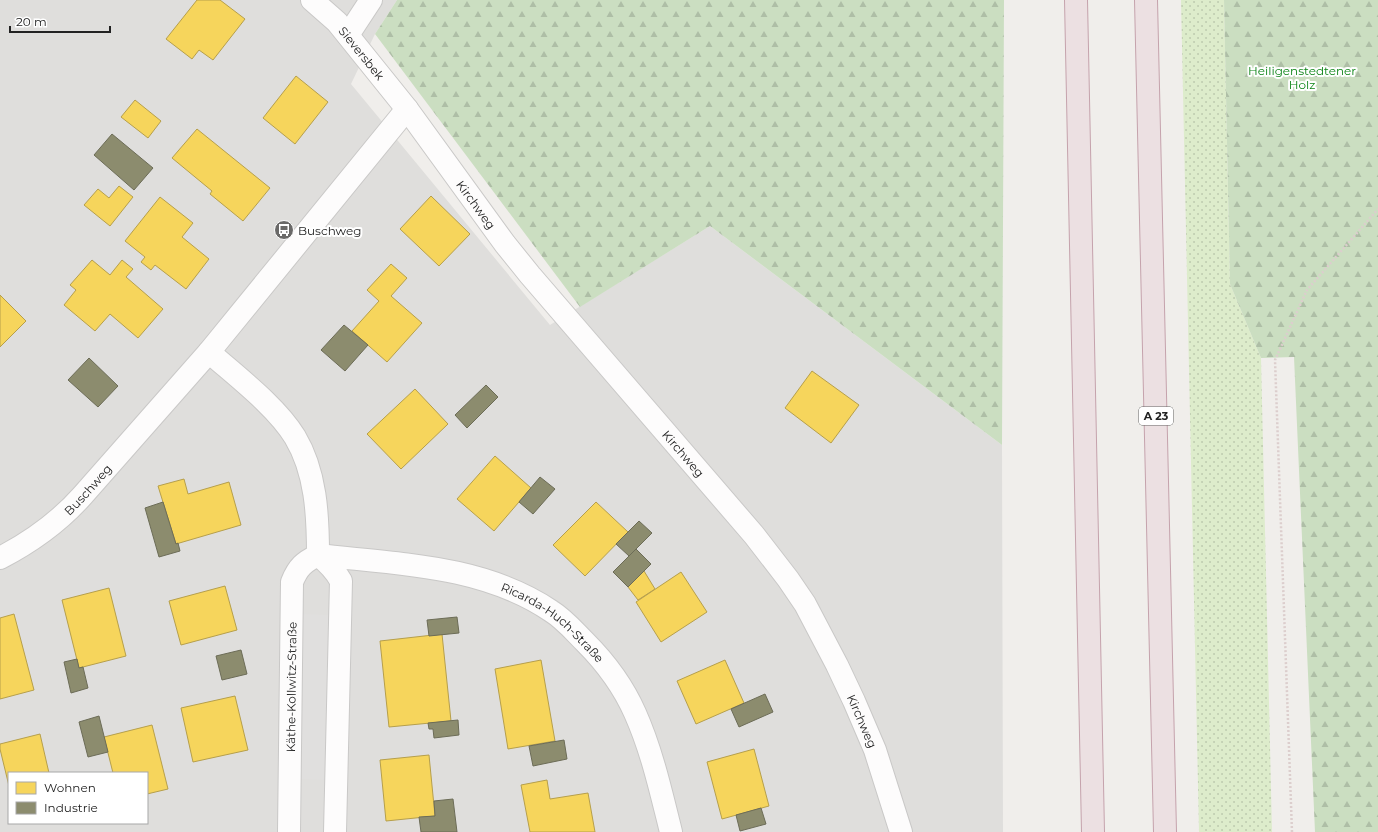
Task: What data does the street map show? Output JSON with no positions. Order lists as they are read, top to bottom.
{
  "streets": {
    "highway": ["A 23"],
    "street": [
      "Sieversbek",
      "Kirchweg",
      "Buschweg",
      "Ricarda-Huch-Straße",
      "Käthe-Kollwitz-Straße"
    ]
  },
  "crossings": [
    ["Sieversbek", "Kirchweg"],
    ["Sieversbek", "Buschweg"],
    ["Kirchweg", "Buschweg"],
    ["Ricarda-Huch-Straße", "Käthe-Kollwitz-Straße"]
  ],
  "parks": ["Heiligenstedtener Holz"],
  "places": {
    "bus stop": ["Buschweg"]
  },
  "legend": ["Wohnen", "Industrie"],
  "scale_bar": "20 m"
}
